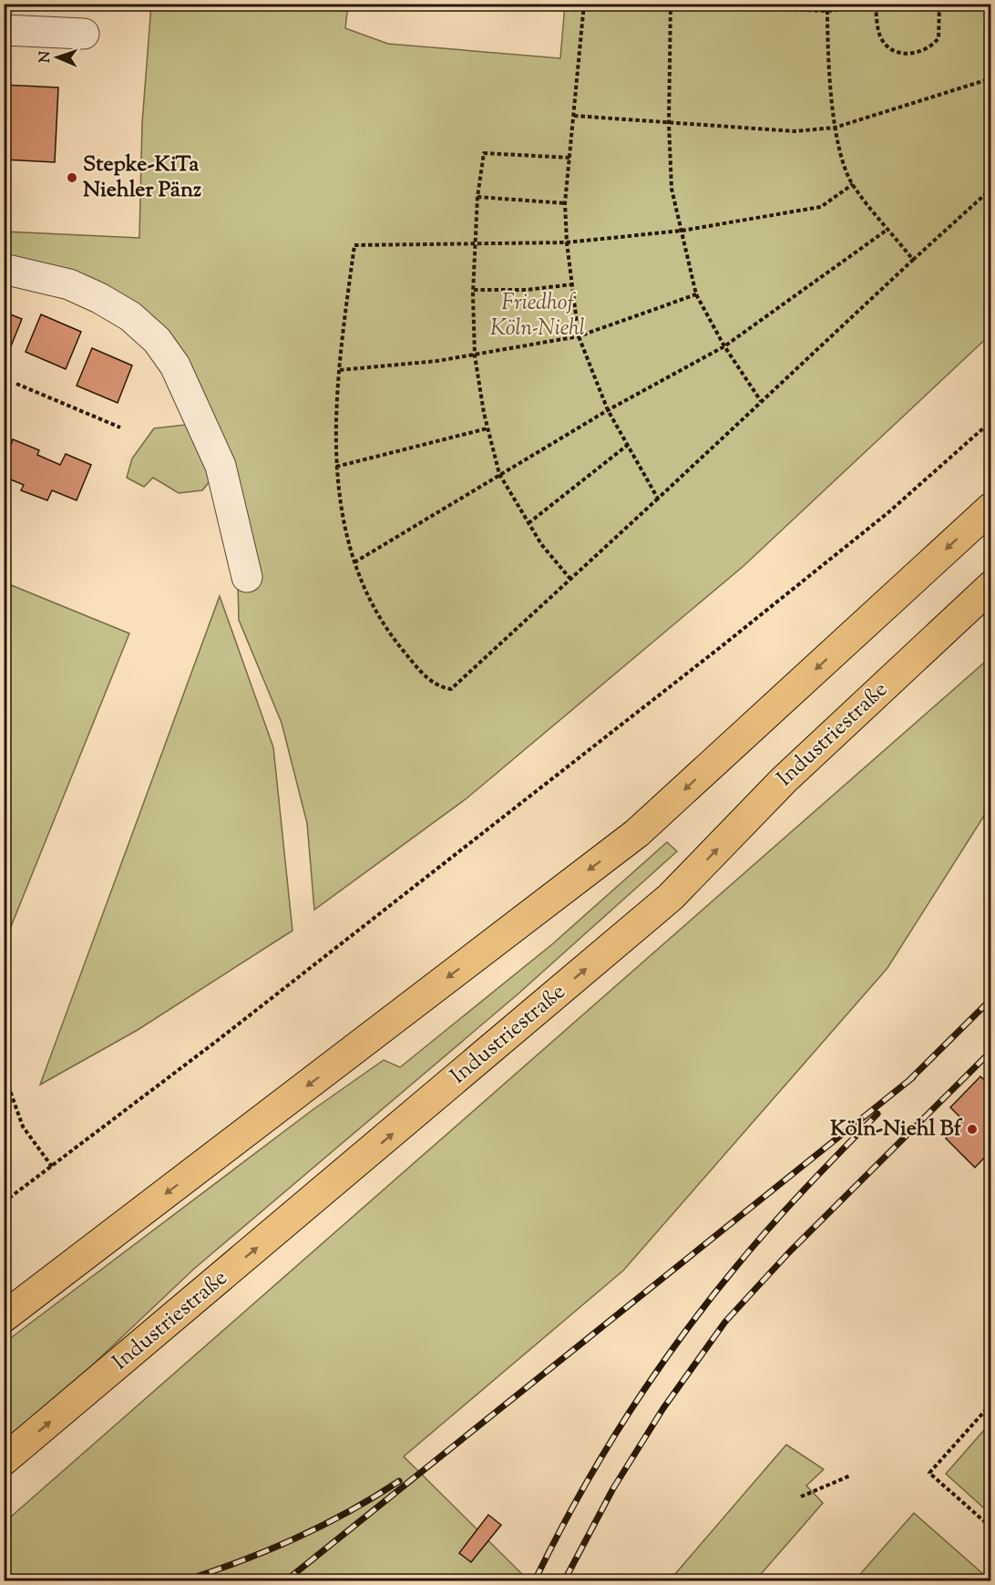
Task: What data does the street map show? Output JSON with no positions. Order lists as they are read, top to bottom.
{
  "streets": {
    "highway": ["Industriestraße"]
  },
  "parks": ["Friedhof Köln-Niehl"],
  "places": ["Stepke-KiTa Niehler Pänz", "Köln-Niehl Bf"],
  "north": "left"
}
